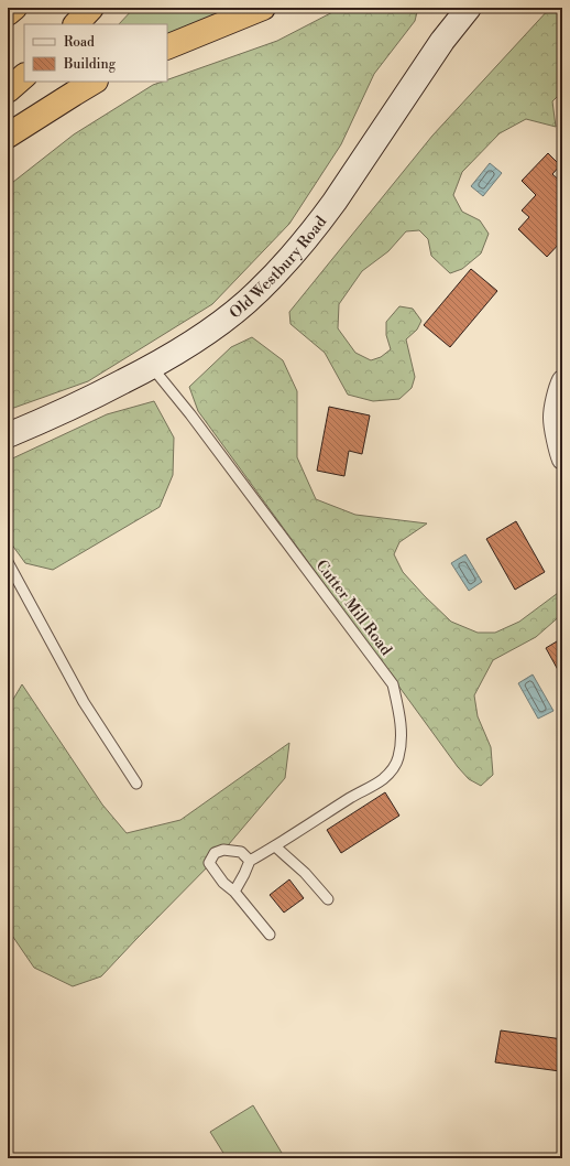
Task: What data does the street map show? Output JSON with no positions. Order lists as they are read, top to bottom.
{
  "streets": {
    "main road": ["Old Westbury Road"],
    "lane": ["Cutter Mill Road"]
  },
  "crossings": [
    ["Old Westbury Road", "Cutter Mill Road"]
  ],
  "legend": ["Road", "Building"]
}
